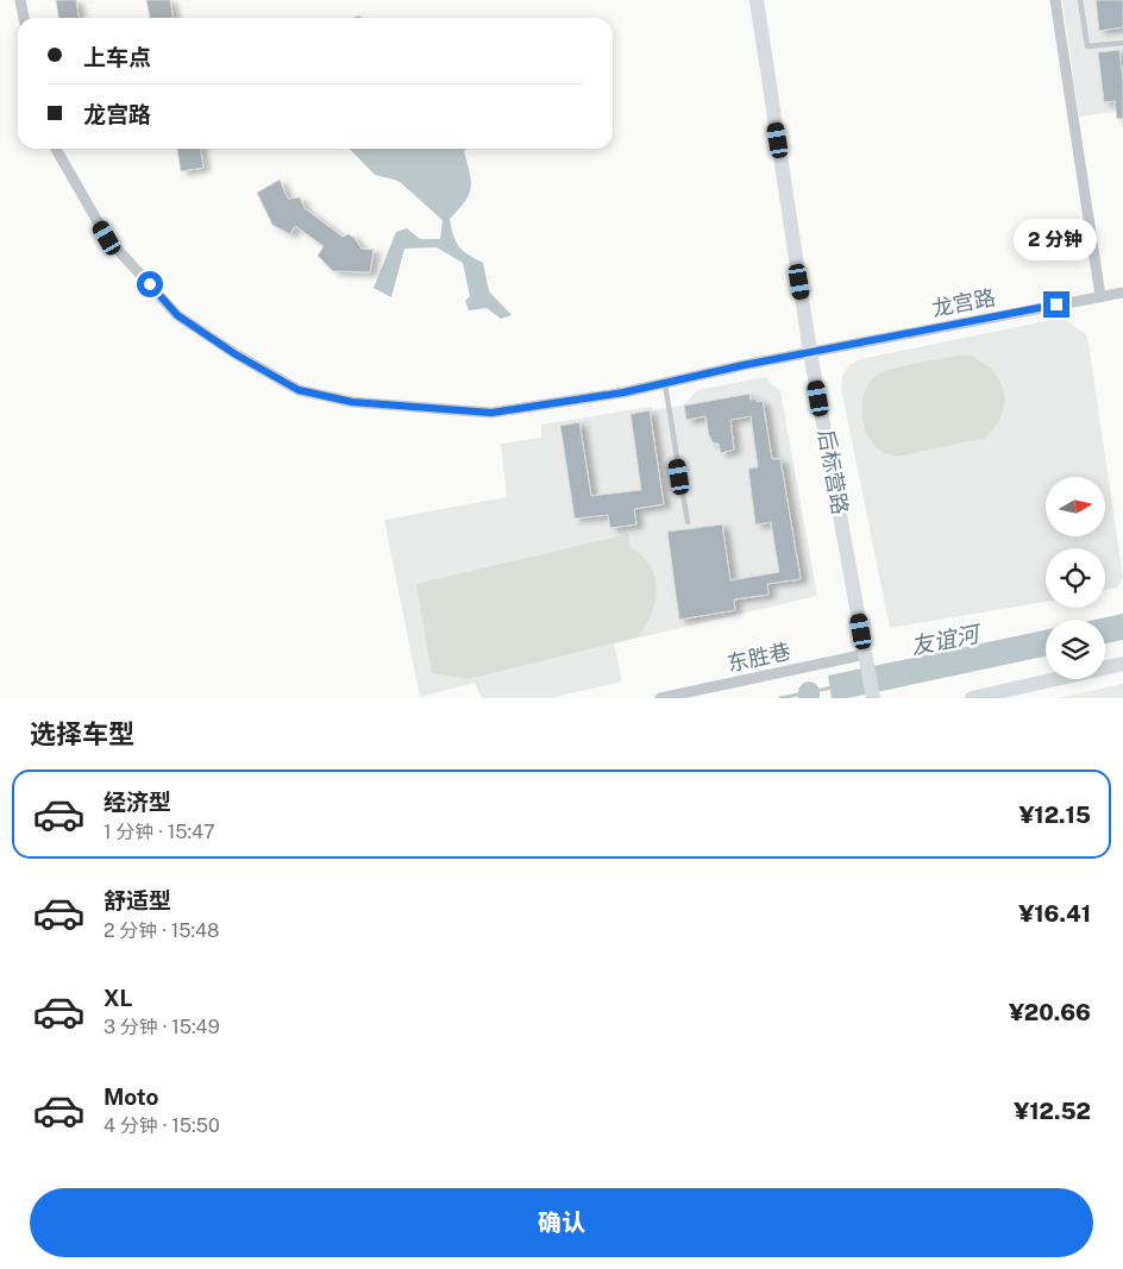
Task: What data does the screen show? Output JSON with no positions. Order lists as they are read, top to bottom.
{
  "streets": {
    "street": ["龙宫路", "后标营路", "东胜巷"]
  },
  "crossings": [
    ["龙宫路", "后标营路"],
    ["后标营路", "东胜巷"]
  ],
  "water": ["友谊河"],
  "north": "right",
  "page": {
    "banner": ["上车点", "龙宫路"],
    "bubble": "2 分钟",
    "heading": "选择车型",
    "list": [
      {
        "name": "经济型",
        "note": "1 分钟 · 15:47",
        "value": "¥12.15"
      },
      {
        "name": "舒适型",
        "note": "2 分钟 · 15:48",
        "value": "¥16.41"
      },
      {
        "name": "XL",
        "note": "3 分钟 · 15:49",
        "value": "¥20.66"
      },
      {
        "name": "Moto",
        "note": "4 分钟 · 15:50",
        "value": "¥12.52"
      }
    ],
    "buttons": "确认"
  }
}
